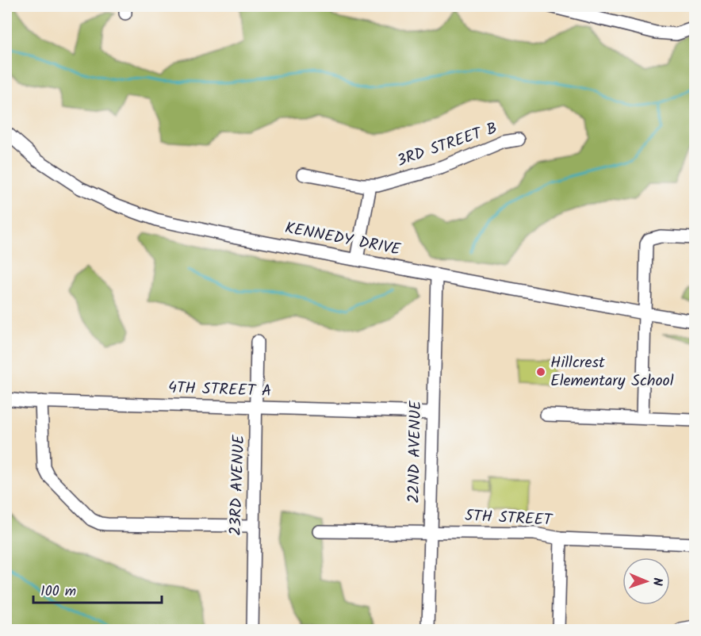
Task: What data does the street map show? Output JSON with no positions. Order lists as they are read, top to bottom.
{
  "streets": {
    "street": [
      "3RD STREET B",
      "KENNEDY DRIVE",
      "4TH STREET A",
      "22ND AVENUE",
      "23RD AVENUE",
      "5TH STREET"
    ]
  },
  "crossings": [
    ["KENNEDY DRIVE", "22ND AVENUE"],
    ["4TH STREET A", "22ND AVENUE"],
    ["4TH STREET A", "23RD AVENUE"],
    ["22ND AVENUE", "5TH STREET"]
  ],
  "places": ["Hillcrest Elementary School"],
  "scale_bar": "100 m",
  "north": "right"
}
